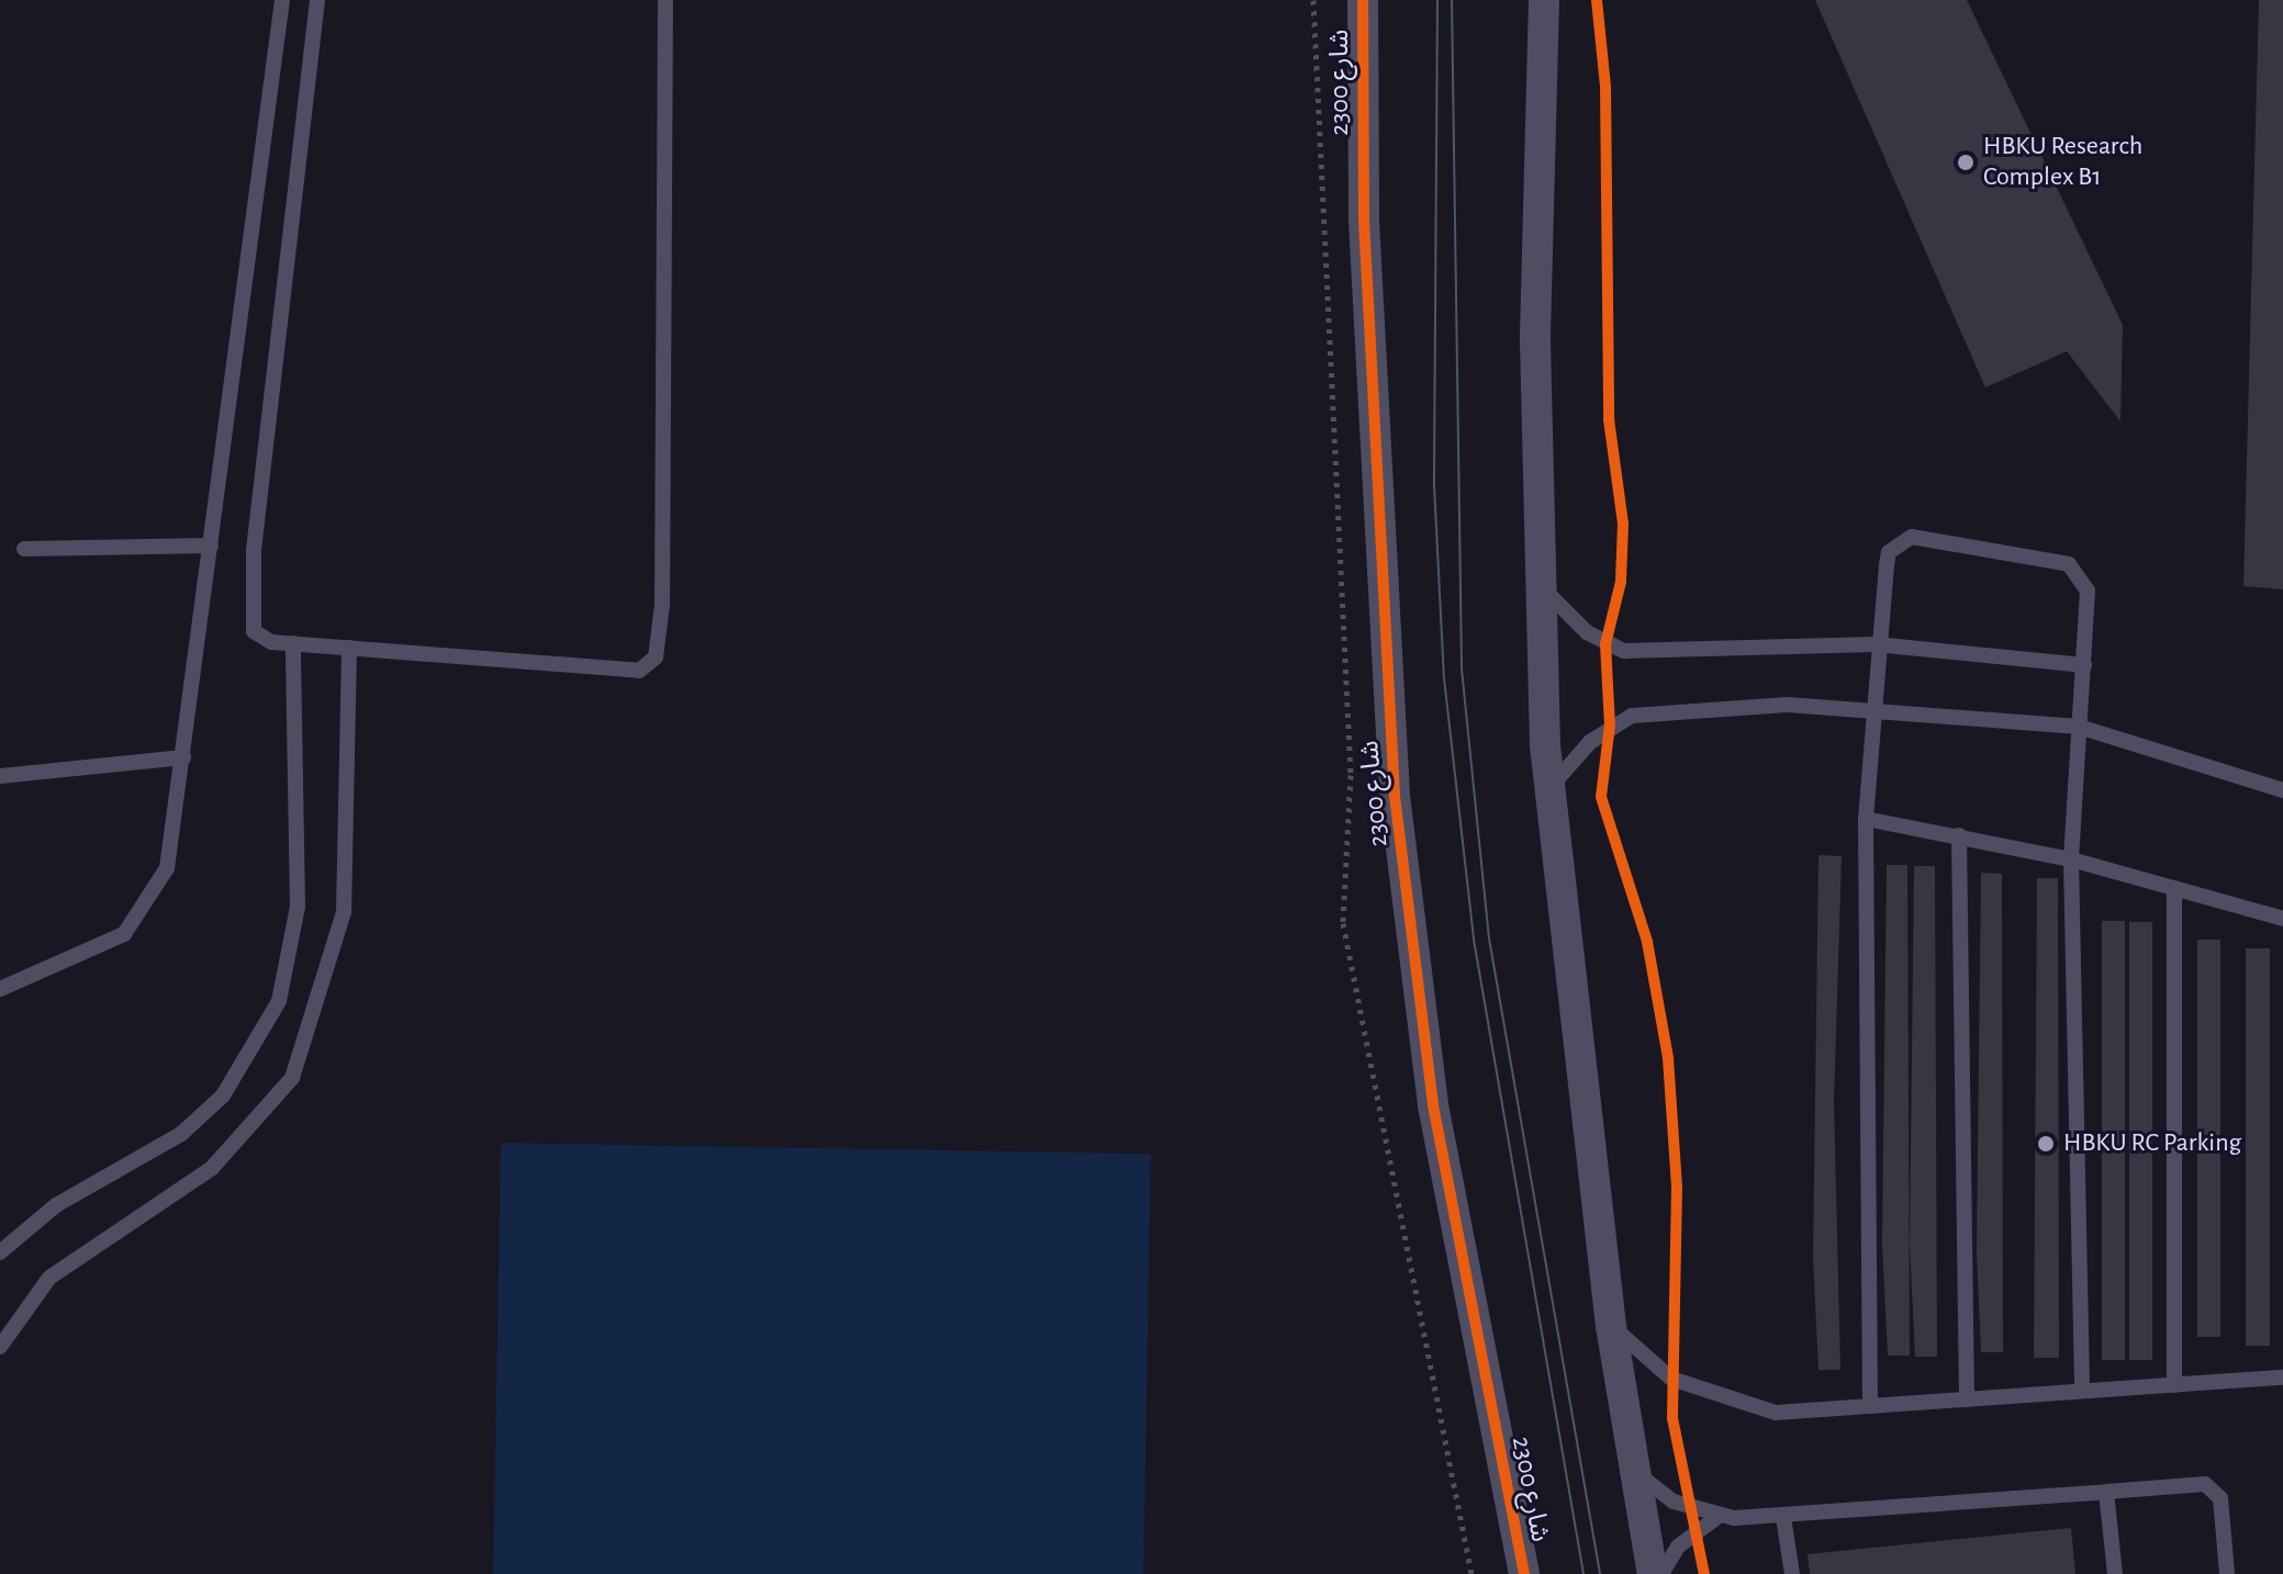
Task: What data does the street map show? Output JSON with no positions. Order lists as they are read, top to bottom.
{
  "streets": {
    "street": ["شارع 2300"]
  },
  "places": ["HBKU Research Complex B1", "HBKU RC Parking"]
}
